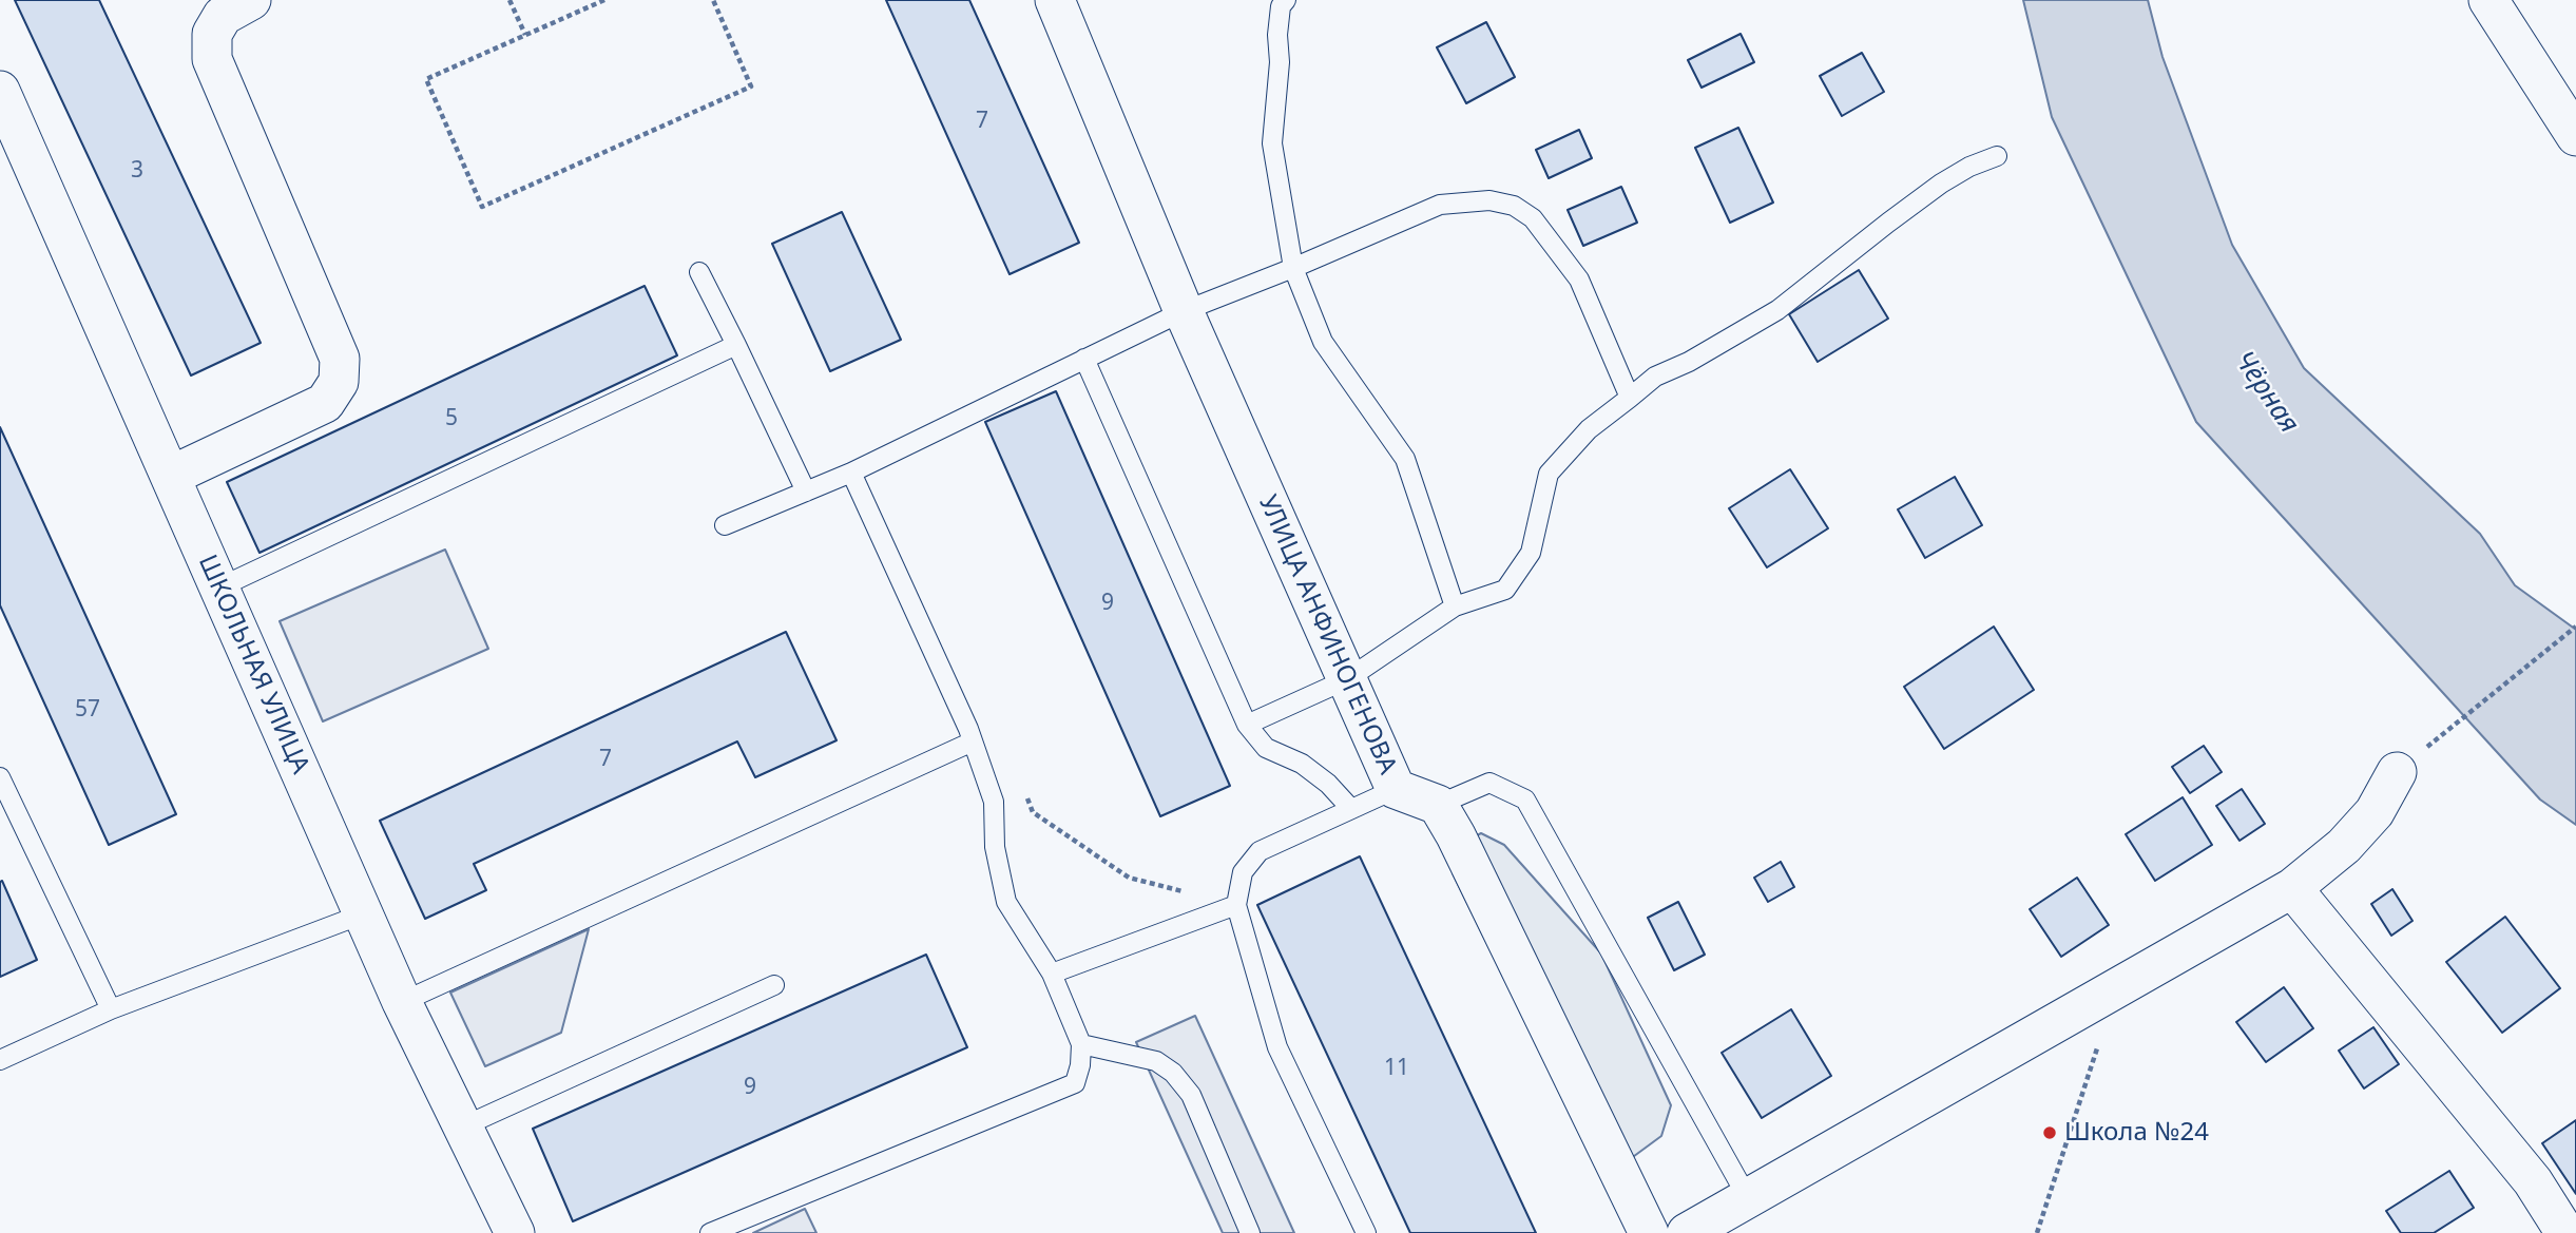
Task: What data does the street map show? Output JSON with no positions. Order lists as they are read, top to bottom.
{
  "streets": {
    "street": ["УЛИЦА АНФИНОГЕНОВА", "ШКОЛЬНАЯ УЛИЦА"]
  },
  "water": ["Чёрная"],
  "places": ["Школа №24"],
  "house_numbers": [
    "7",
    "3",
    "5",
    "9",
    "57",
    "7",
    "11",
    "9"
  ]
}
